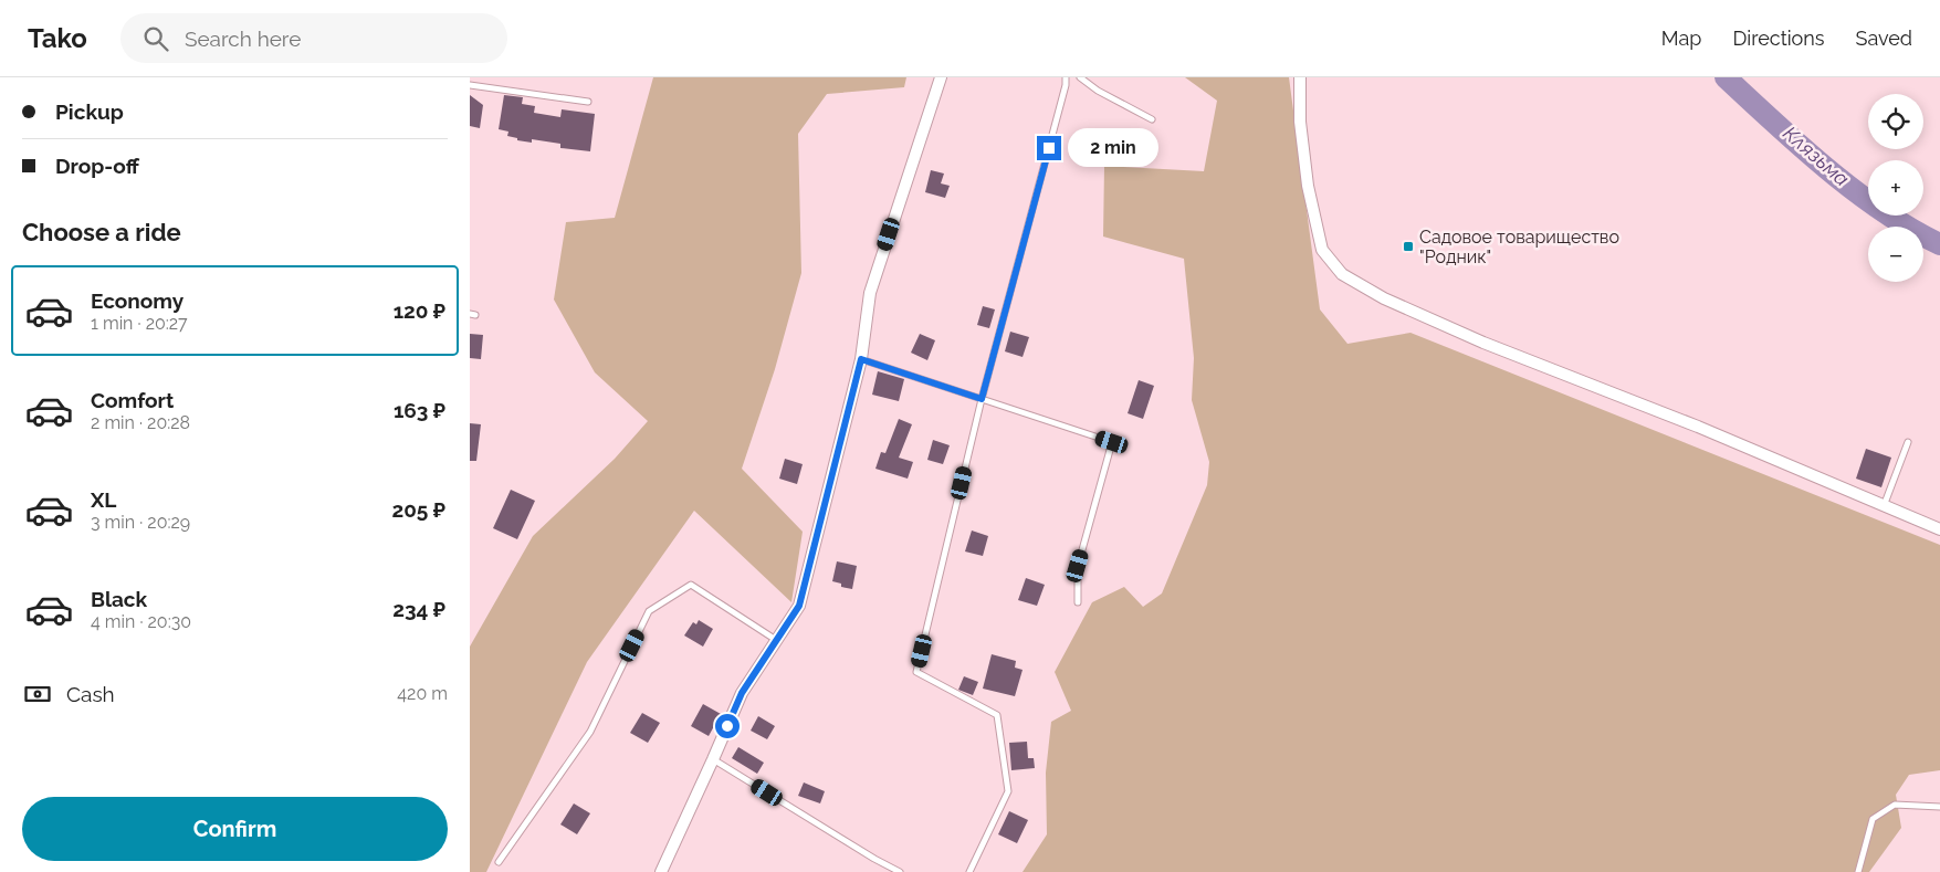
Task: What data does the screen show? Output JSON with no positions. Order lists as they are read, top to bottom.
{
  "water": ["Клязьма"],
  "places": {
    "transit": ["Садовое товарищество \"Родник\""]
  },
  "page": {
    "header": "Tako",
    "search": "Search here",
    "nav": ["Map", "Directions", "Saved"],
    "banner": ["Pickup", "Drop-off"],
    "map_buttons": ["+", "−"],
    "bubble": "2 min",
    "heading": "Choose a ride",
    "list": [
      {
        "name": "Economy",
        "note": "1 min · 20:27",
        "value": "120 ₽"
      },
      {
        "name": "Comfort",
        "note": "2 min · 20:28",
        "value": "163 ₽"
      },
      {
        "name": "XL",
        "note": "3 min · 20:29",
        "value": "205 ₽"
      },
      {
        "name": "Black",
        "note": "4 min · 20:30",
        "value": "234 ₽"
      }
    ],
    "pay": ["Cash", "420 m"],
    "buttons": "Confirm"
  }
}
